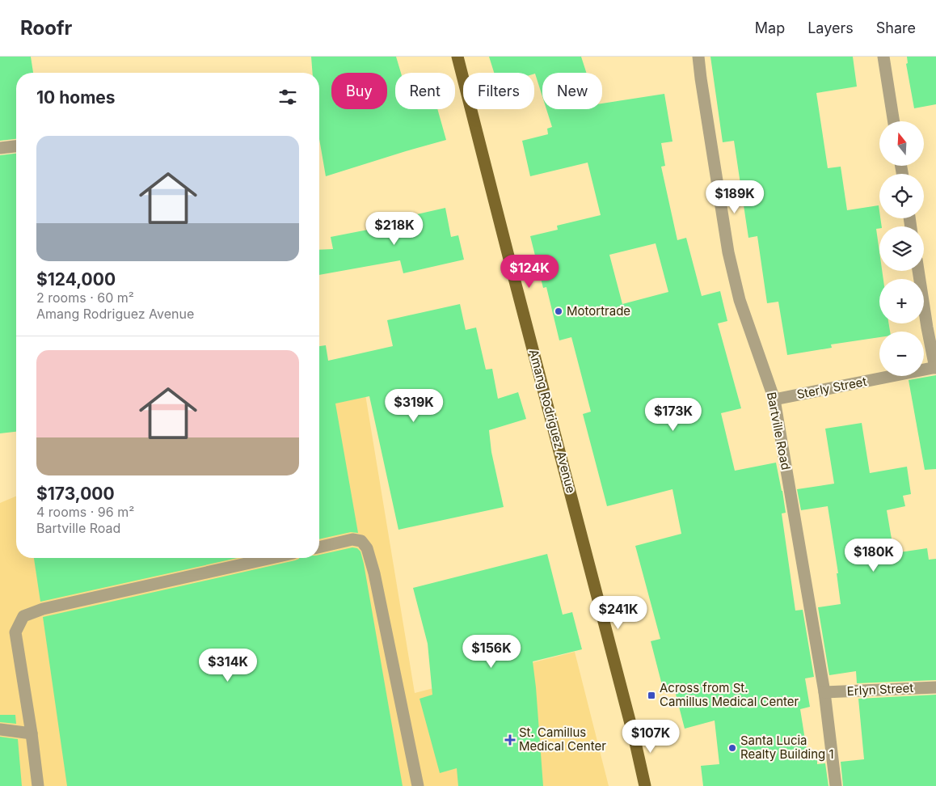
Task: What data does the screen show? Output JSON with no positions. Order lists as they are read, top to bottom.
{
  "streets": {
    "main road": ["Amang Rodriguez Avenue"],
    "street": ["Sterly Street", "Bartville Road", "Erlyn Street"]
  },
  "crossings": [
    ["Sterly Street", "Bartville Road"],
    ["Bartville Road", "Erlyn Street"]
  ],
  "places": {
    "other": ["Motortrade", "Santa Lucia Realty Building 1"],
    "transit": ["Across from St. Camillus Medical Center"],
    "health": ["St. Camillus Medical Center"]
  },
  "north": "top",
  "page": {
    "header": "Roofr",
    "nav": ["Map", "Layers", "Share"],
    "chip": [
      "Buy",
      "Rent",
      "Filters",
      "New"
    ],
    "heading": "10 homes",
    "map_buttons": ["+", "−"],
    "list": [
      {
        "name": "$124,000",
        "note": "2 rooms · 60 m² · Amang Rodriguez Avenue"
      },
      {
        "name": "$173,000",
        "note": "4 rooms · 96 m² · Bartville Road"
      }
    ],
    "price": [
      "$189K",
      "$218K",
      "$124K",
      "$319K",
      "$173K",
      "$180K",
      "$241K",
      "$156K",
      "$314K",
      "$107K"
    ]
  }
}
